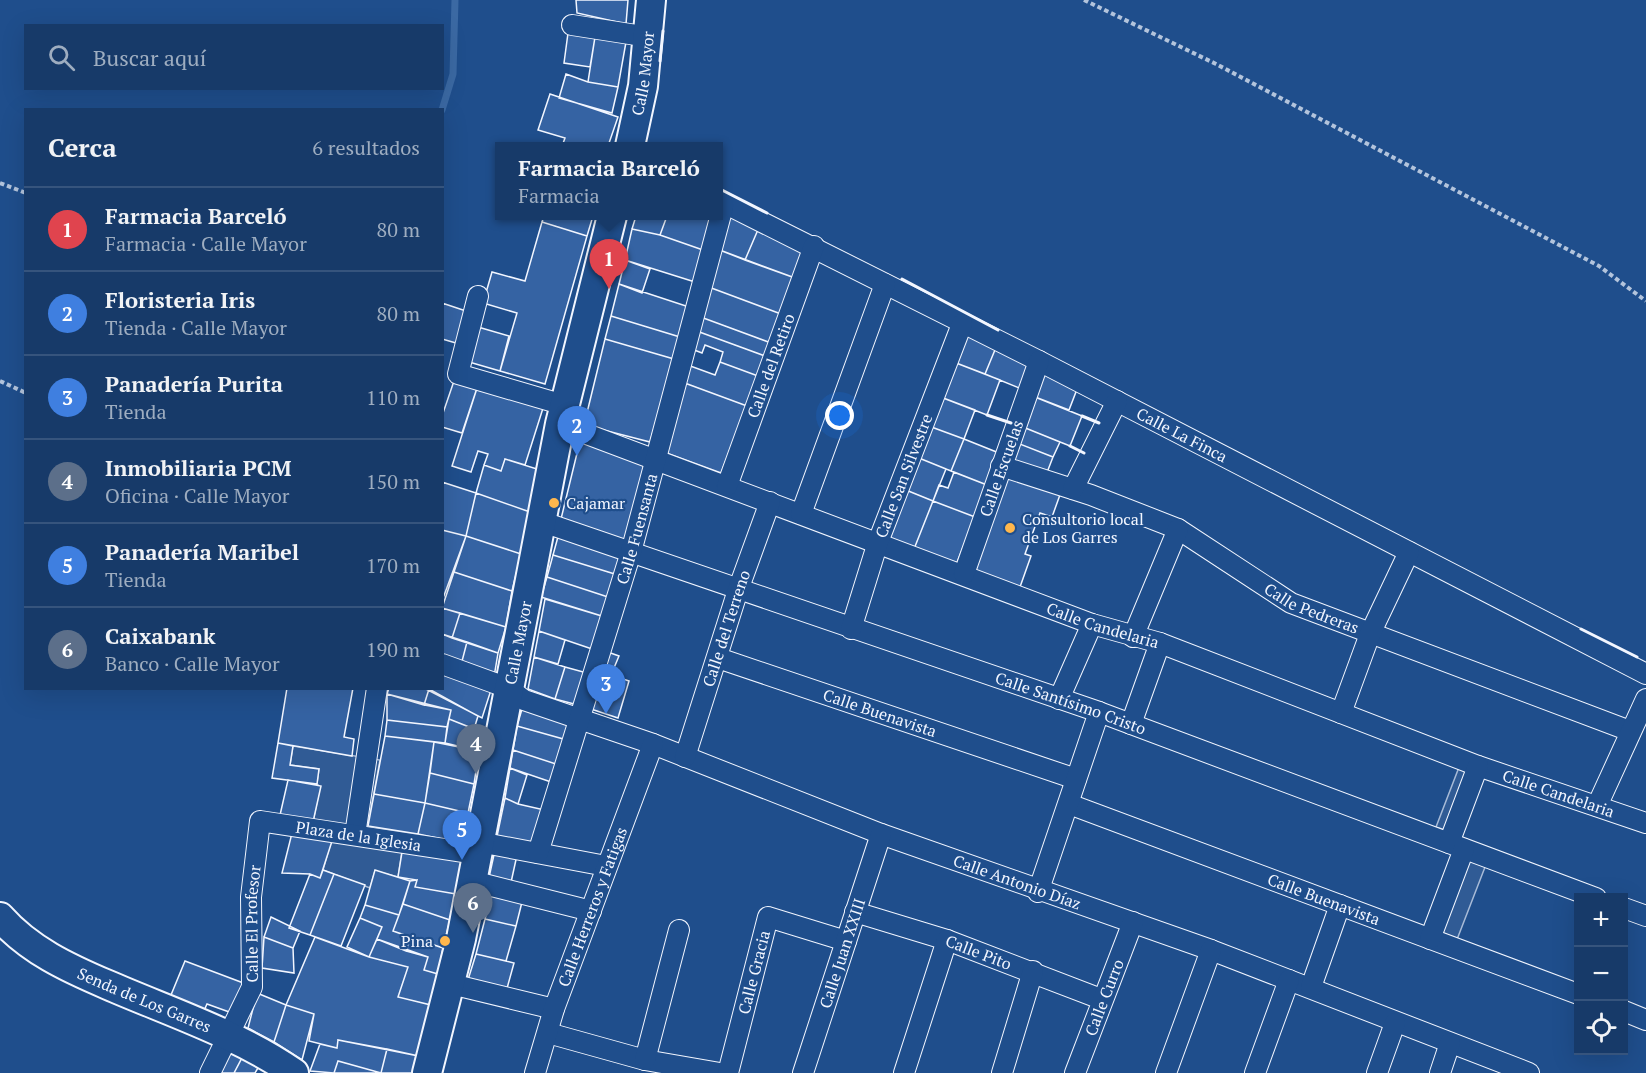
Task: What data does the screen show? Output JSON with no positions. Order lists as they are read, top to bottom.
{
  "streets": {
    "main road": ["Calle Mayor", "Senda de Los Garres"],
    "street": [
      "Calle del Retiro",
      "Calle La Finca",
      "Calle Escuelas",
      "Calle San Silvestre",
      "Calle Fuensanta",
      "Calle Pedreras",
      "Calle Candelaria",
      "Calle del Terreno",
      "Calle Santísimo Cristo",
      "Calle Buenavista",
      "Plaza de la Iglesia",
      "Calle Antonio Díaz",
      "Calle Herreros y Fatigas",
      "Calle El Profesor",
      "Calle Pito",
      "Calle Juan XXIII",
      "Calle Gracia",
      "Calle Curro"
    ]
  },
  "crossings": [
    ["Calle Mayor", "Calle Candelaria"],
    ["Calle Mayor", "Calle Santísimo Cristo"],
    ["Calle Mayor", "Plaza de la Iglesia"],
    ["Calle Mayor", "Calle Antonio Díaz"],
    ["Calle del Retiro", "Calle La Finca"],
    ["Calle del Retiro", "Calle Candelaria"],
    ["Calle La Finca", "Calle Escuelas"],
    ["Calle La Finca", "Calle San Silvestre"],
    ["Calle Escuelas", "Calle Pedreras"],
    ["Calle Escuelas", "Calle Candelaria"],
    ["Calle San Silvestre", "Calle Candelaria"],
    ["Calle San Silvestre", "Calle Santísimo Cristo"],
    ["Calle Fuensanta", "Calle Candelaria"],
    ["Calle Fuensanta", "Calle Santísimo Cristo"],
    ["Calle Fuensanta", "Calle Antonio Díaz"],
    ["Calle Candelaria", "Calle del Terreno"],
    ["Calle del Terreno", "Calle Santísimo Cristo"],
    ["Calle del Terreno", "Calle Buenavista"],
    ["Calle del Terreno", "Calle Antonio Díaz"],
    ["Plaza de la Iglesia", "Calle El Profesor"],
    ["Calle Antonio Díaz", "Calle Herreros y Fatigas"],
    ["Calle Antonio Díaz", "Calle Juan XXIII"],
    ["Calle Antonio Díaz", "Calle Curro"],
    ["Calle El Profesor", "Senda de Los Garres"],
    ["Calle Pito", "Calle Juan XXIII"],
    ["Calle Pito", "Calle Curro"],
    ["Calle Juan XXIII", "Calle Gracia"]
  ],
  "places": ["Cajamar", "Consultorio local de Los Garres", "Pina"],
  "page": {
    "search": "Buscar aquí",
    "heading": ["Cerca", "6 resultados"],
    "popup": ["Farmacia Barceló", "Farmacia"],
    "list": [
      {
        "mark": "1",
        "name": "Farmacia Barceló",
        "note": "Farmacia · Calle Mayor",
        "value": "80 m"
      },
      {
        "mark": "2",
        "name": "Floristeria Iris",
        "note": "Tienda · Calle Mayor",
        "value": "80 m"
      },
      {
        "mark": "3",
        "name": "Panadería Purita",
        "note": "Tienda",
        "value": "110 m"
      },
      {
        "mark": "4",
        "name": "Inmobiliaria PCM",
        "note": "Oficina · Calle Mayor",
        "value": "150 m"
      },
      {
        "mark": "5",
        "name": "Panadería Maribel",
        "note": "Tienda",
        "value": "170 m"
      },
      {
        "mark": "6",
        "name": "Caixabank",
        "note": "Banco · Calle Mayor",
        "value": "190 m"
      }
    ],
    "pins": [
      "1",
      "2",
      "3",
      "4",
      "5",
      "6"
    ],
    "map_buttons": ["+", "−"]
  }
}
